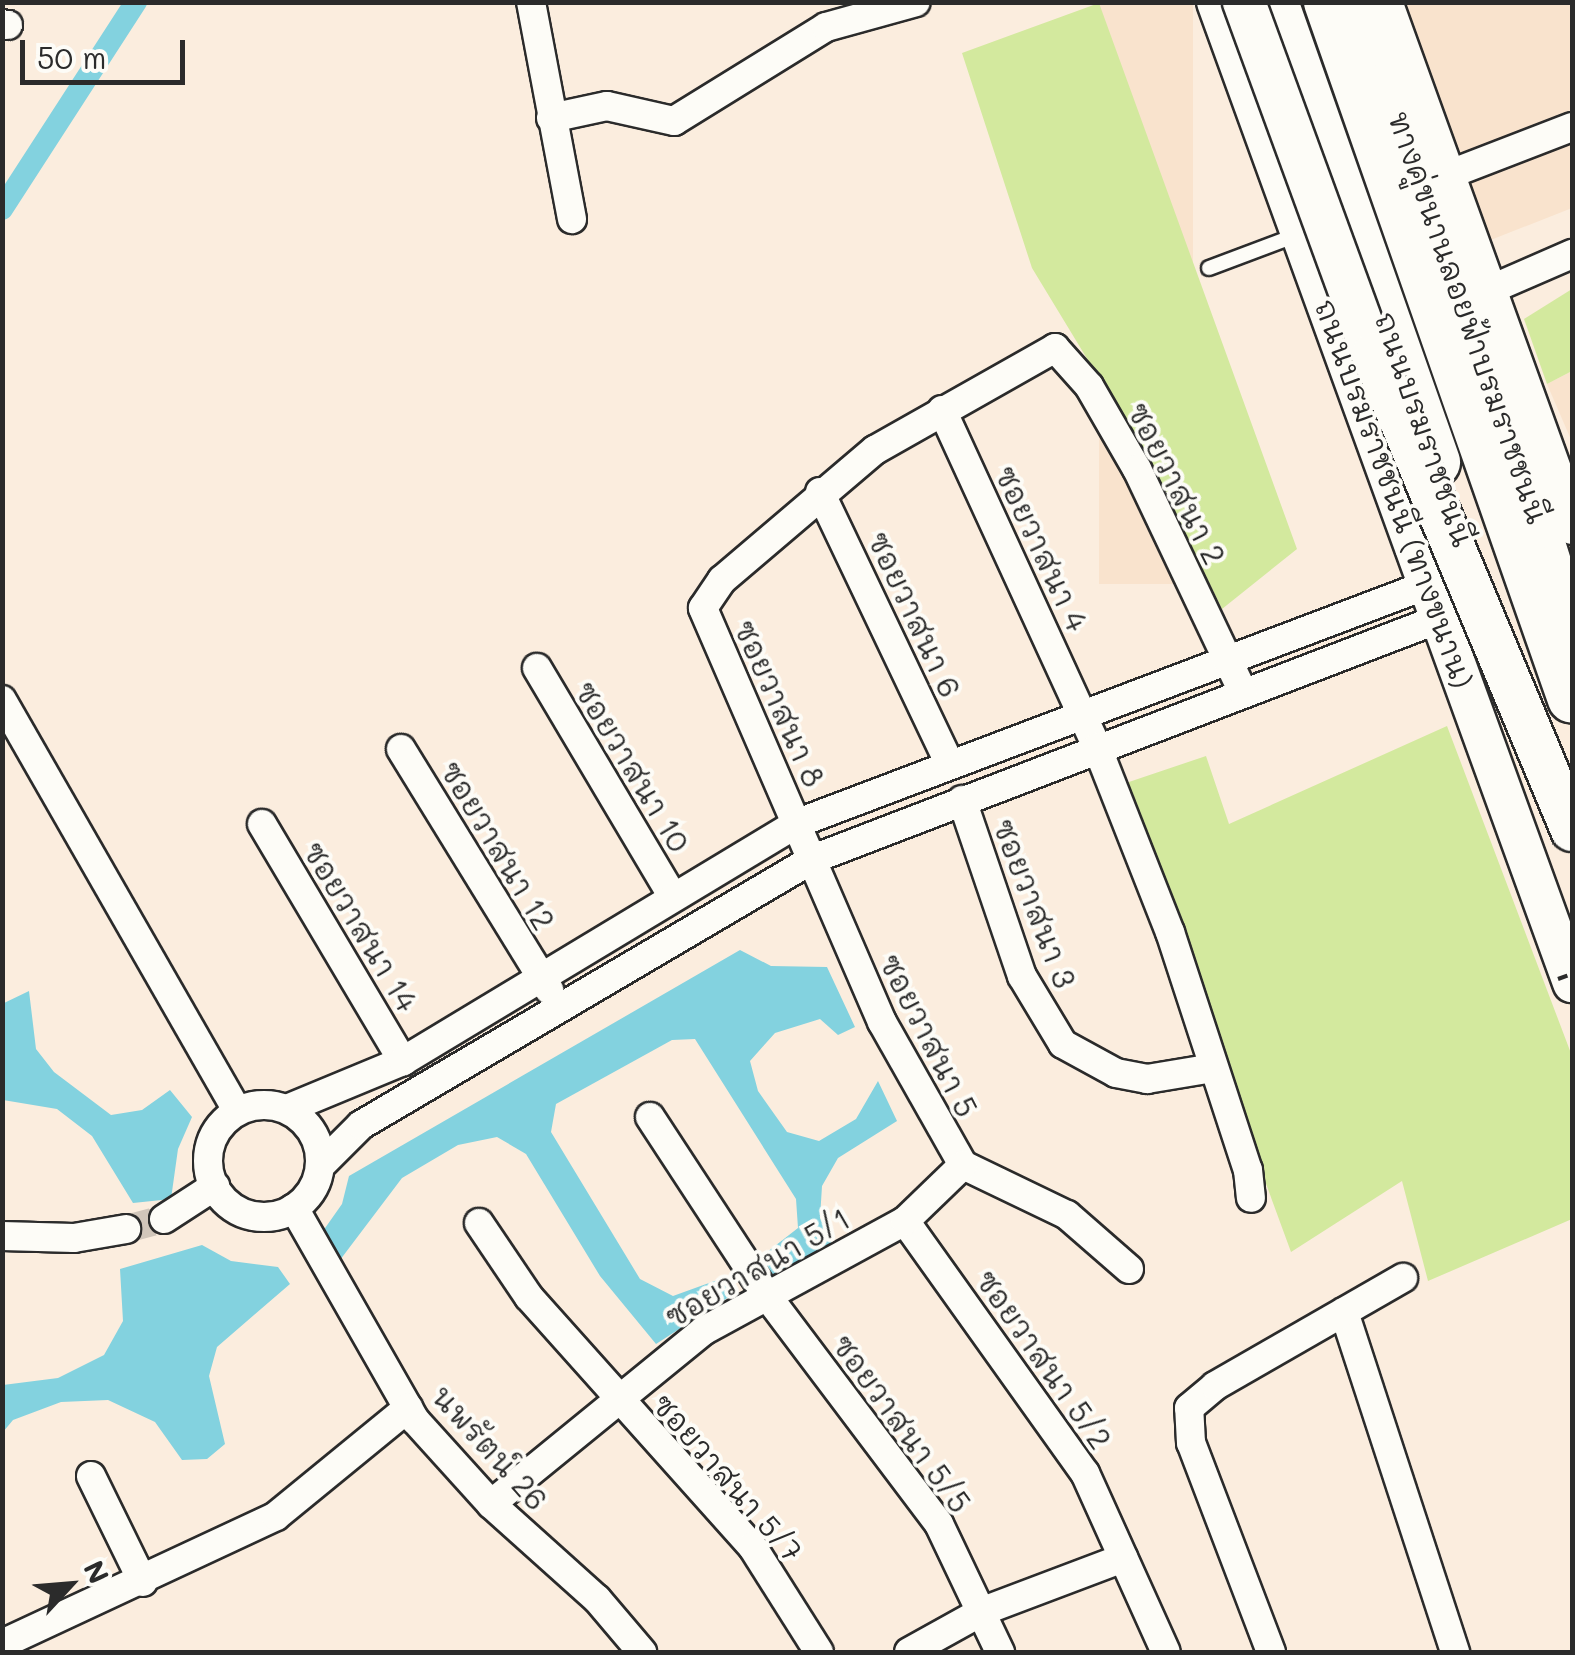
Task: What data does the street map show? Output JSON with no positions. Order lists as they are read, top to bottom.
{
  "streets": {
    "highway": ["ถนนบรมราชชนนี"],
    "main road": ["ทางคู่ขนานลอยฟ้าบรมราชชนนี", "ถนนบรมราชชนนี (ทางขนาน)"],
    "street": [
      "ซอยวาสนา 2",
      "ซอยวาสนา 4",
      "ซอยวาสนา 6",
      "ซอยวาสนา 8",
      "ซอยวาสนา 10",
      "ซอยวาสนา 12",
      "ซอยวาสนา 3",
      "ซอยวาสนา 14",
      "ซอยวาสนา 5",
      "ซอยวาสนา 5/1",
      "ซอยวาสนา 5/2",
      "ซอยวาสนา 5/5",
      "นพรัตน์ 26",
      "ซอยวาสนา 5/7"
    ]
  },
  "crossings": [
    ["ซอยวาสนา 2", "ซอยวาสนา 4"],
    ["ซอยวาสนา 4", "ซอยวาสนา 3"],
    ["ซอยวาสนา 6", "ซอยวาสนา 8"],
    ["ซอยวาสนา 8", "ซอยวาสนา 5"],
    ["ซอยวาสนา 5", "ซอยวาสนา 5/1"],
    ["ซอยวาสนา 5/1", "ซอยวาสนา 5/2"],
    ["ซอยวาสนา 5/1", "ซอยวาสนา 5/5"],
    ["ซอยวาสนา 5/1", "นพรัตน์ 26"],
    ["ซอยวาสนา 5/1", "ซอยวาสนา 5/7"]
  ],
  "scale_bar": "50 m",
  "north": "top right"
}
